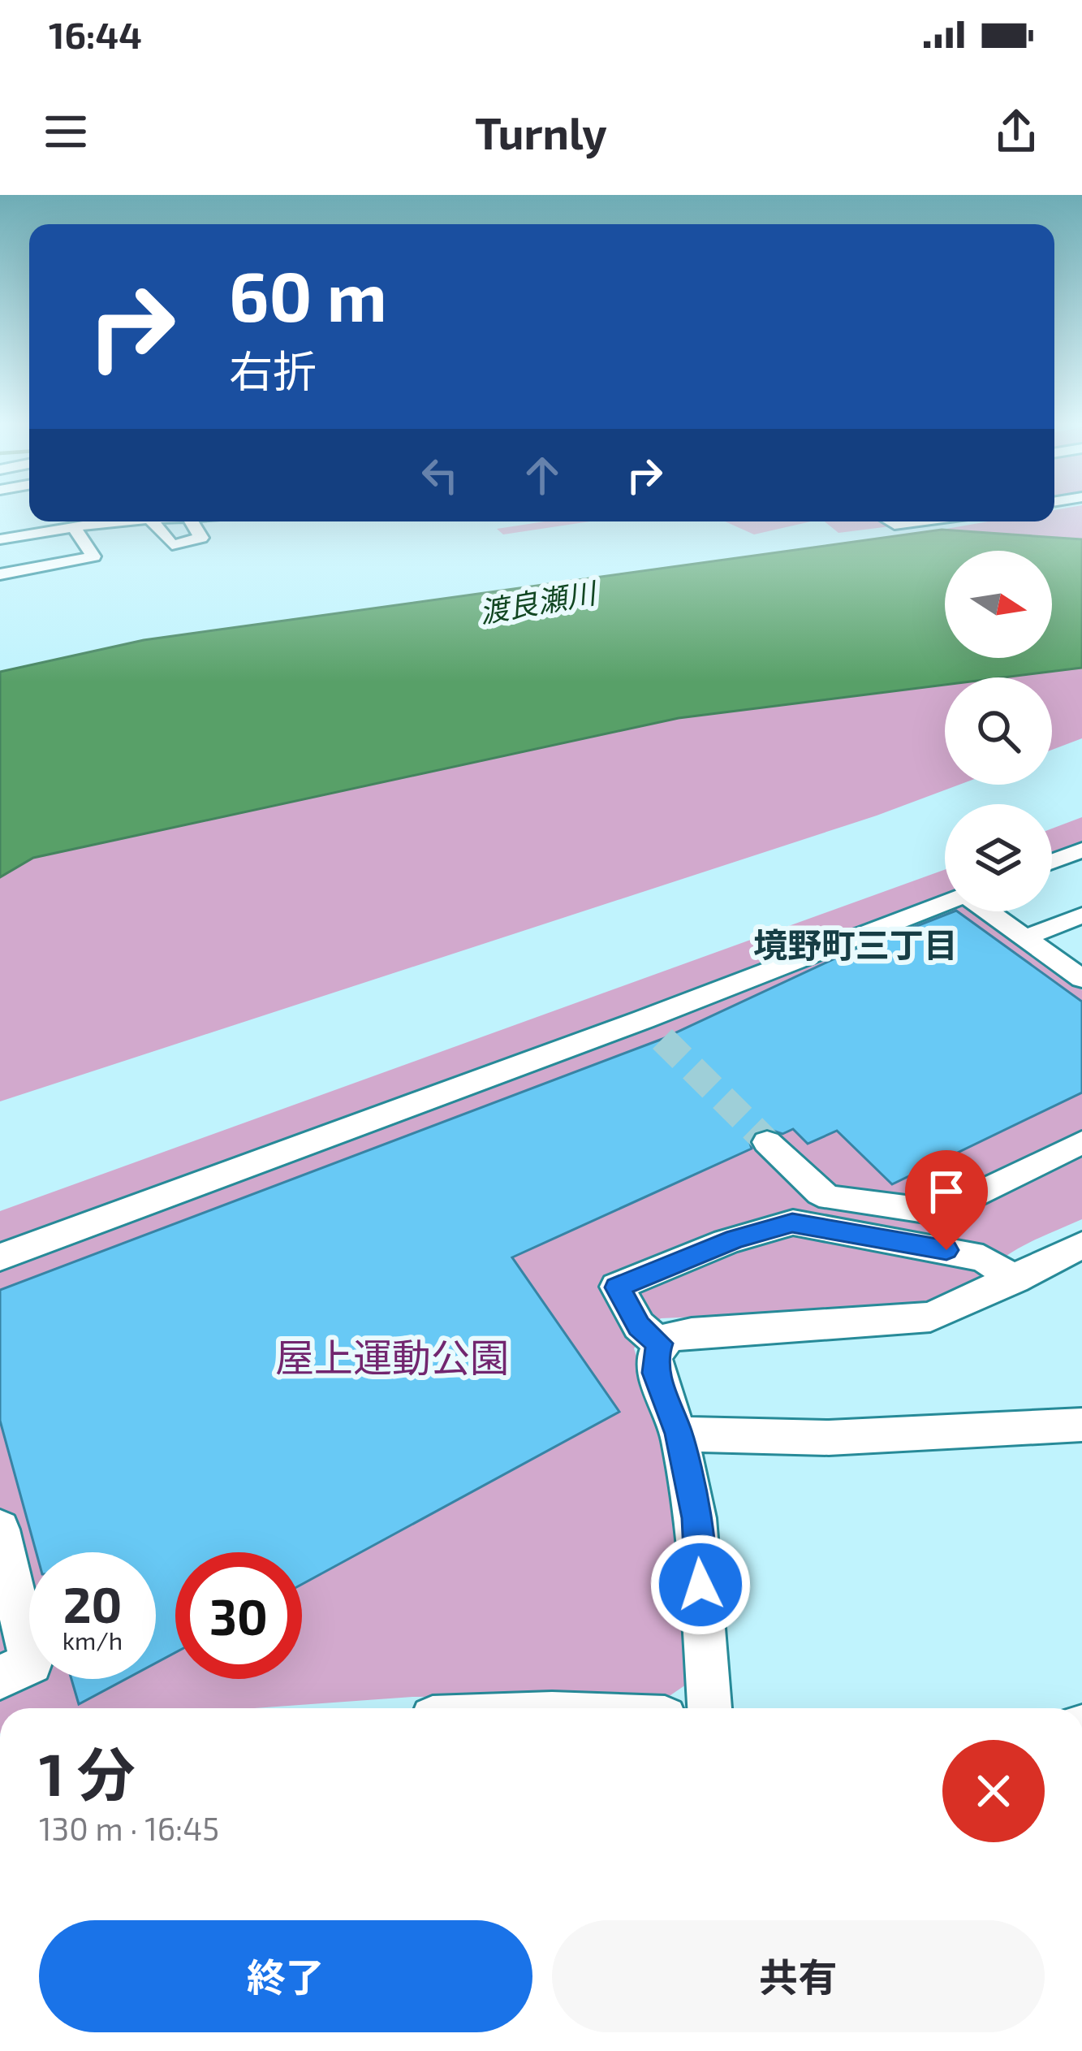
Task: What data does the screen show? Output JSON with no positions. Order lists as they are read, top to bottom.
{
  "districts": ["境野町三丁目"],
  "water": ["渡良瀬川"],
  "parks": ["屋上運動公園"],
  "north": "right",
  "page": {
    "status": "16:44",
    "header": "Turnly",
    "turn": ["60 m", "右折"],
    "speed": "20 km/h",
    "limit": "30",
    "heading": ["1 分", "130 m · 16:45"],
    "buttons": ["終了", "共有"]
  }
}
